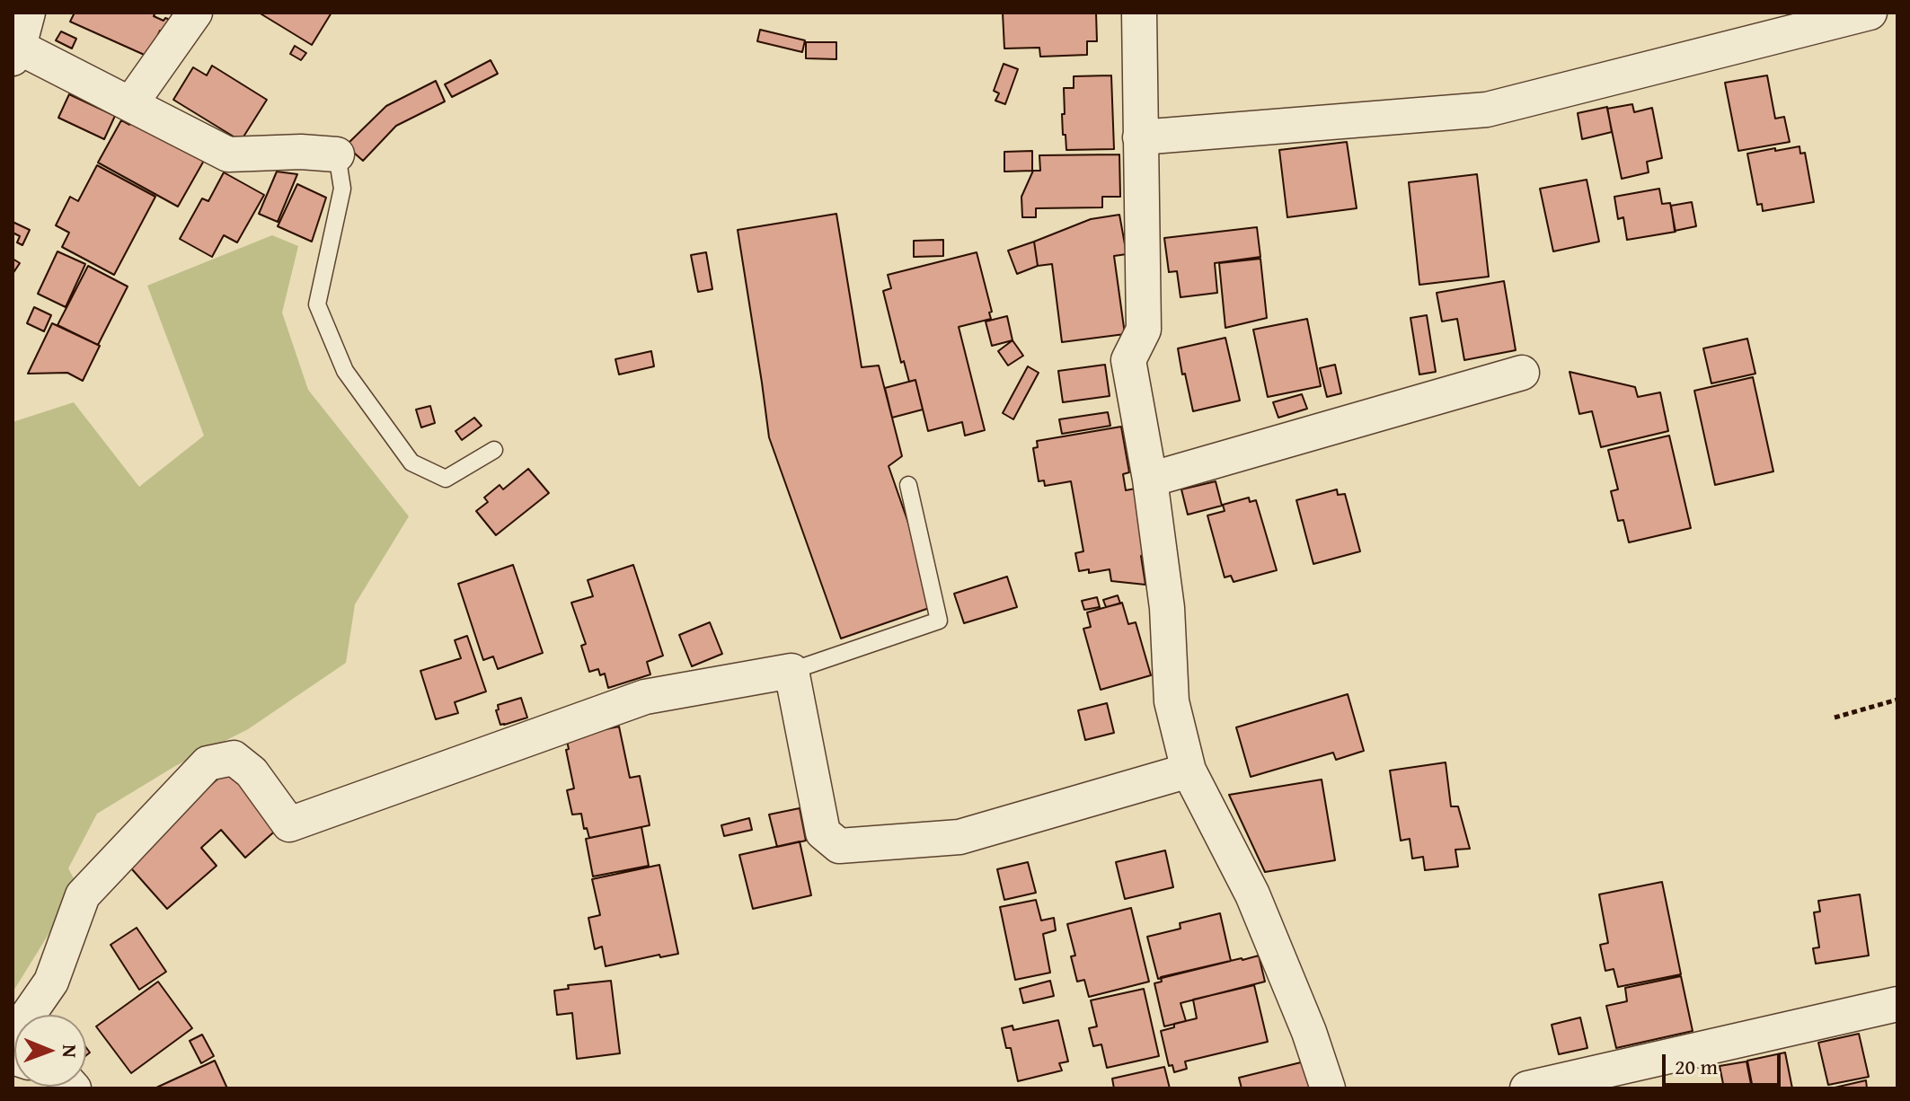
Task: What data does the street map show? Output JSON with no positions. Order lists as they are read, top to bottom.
{
  "scale_bar": "20 m",
  "north": "right"
}
